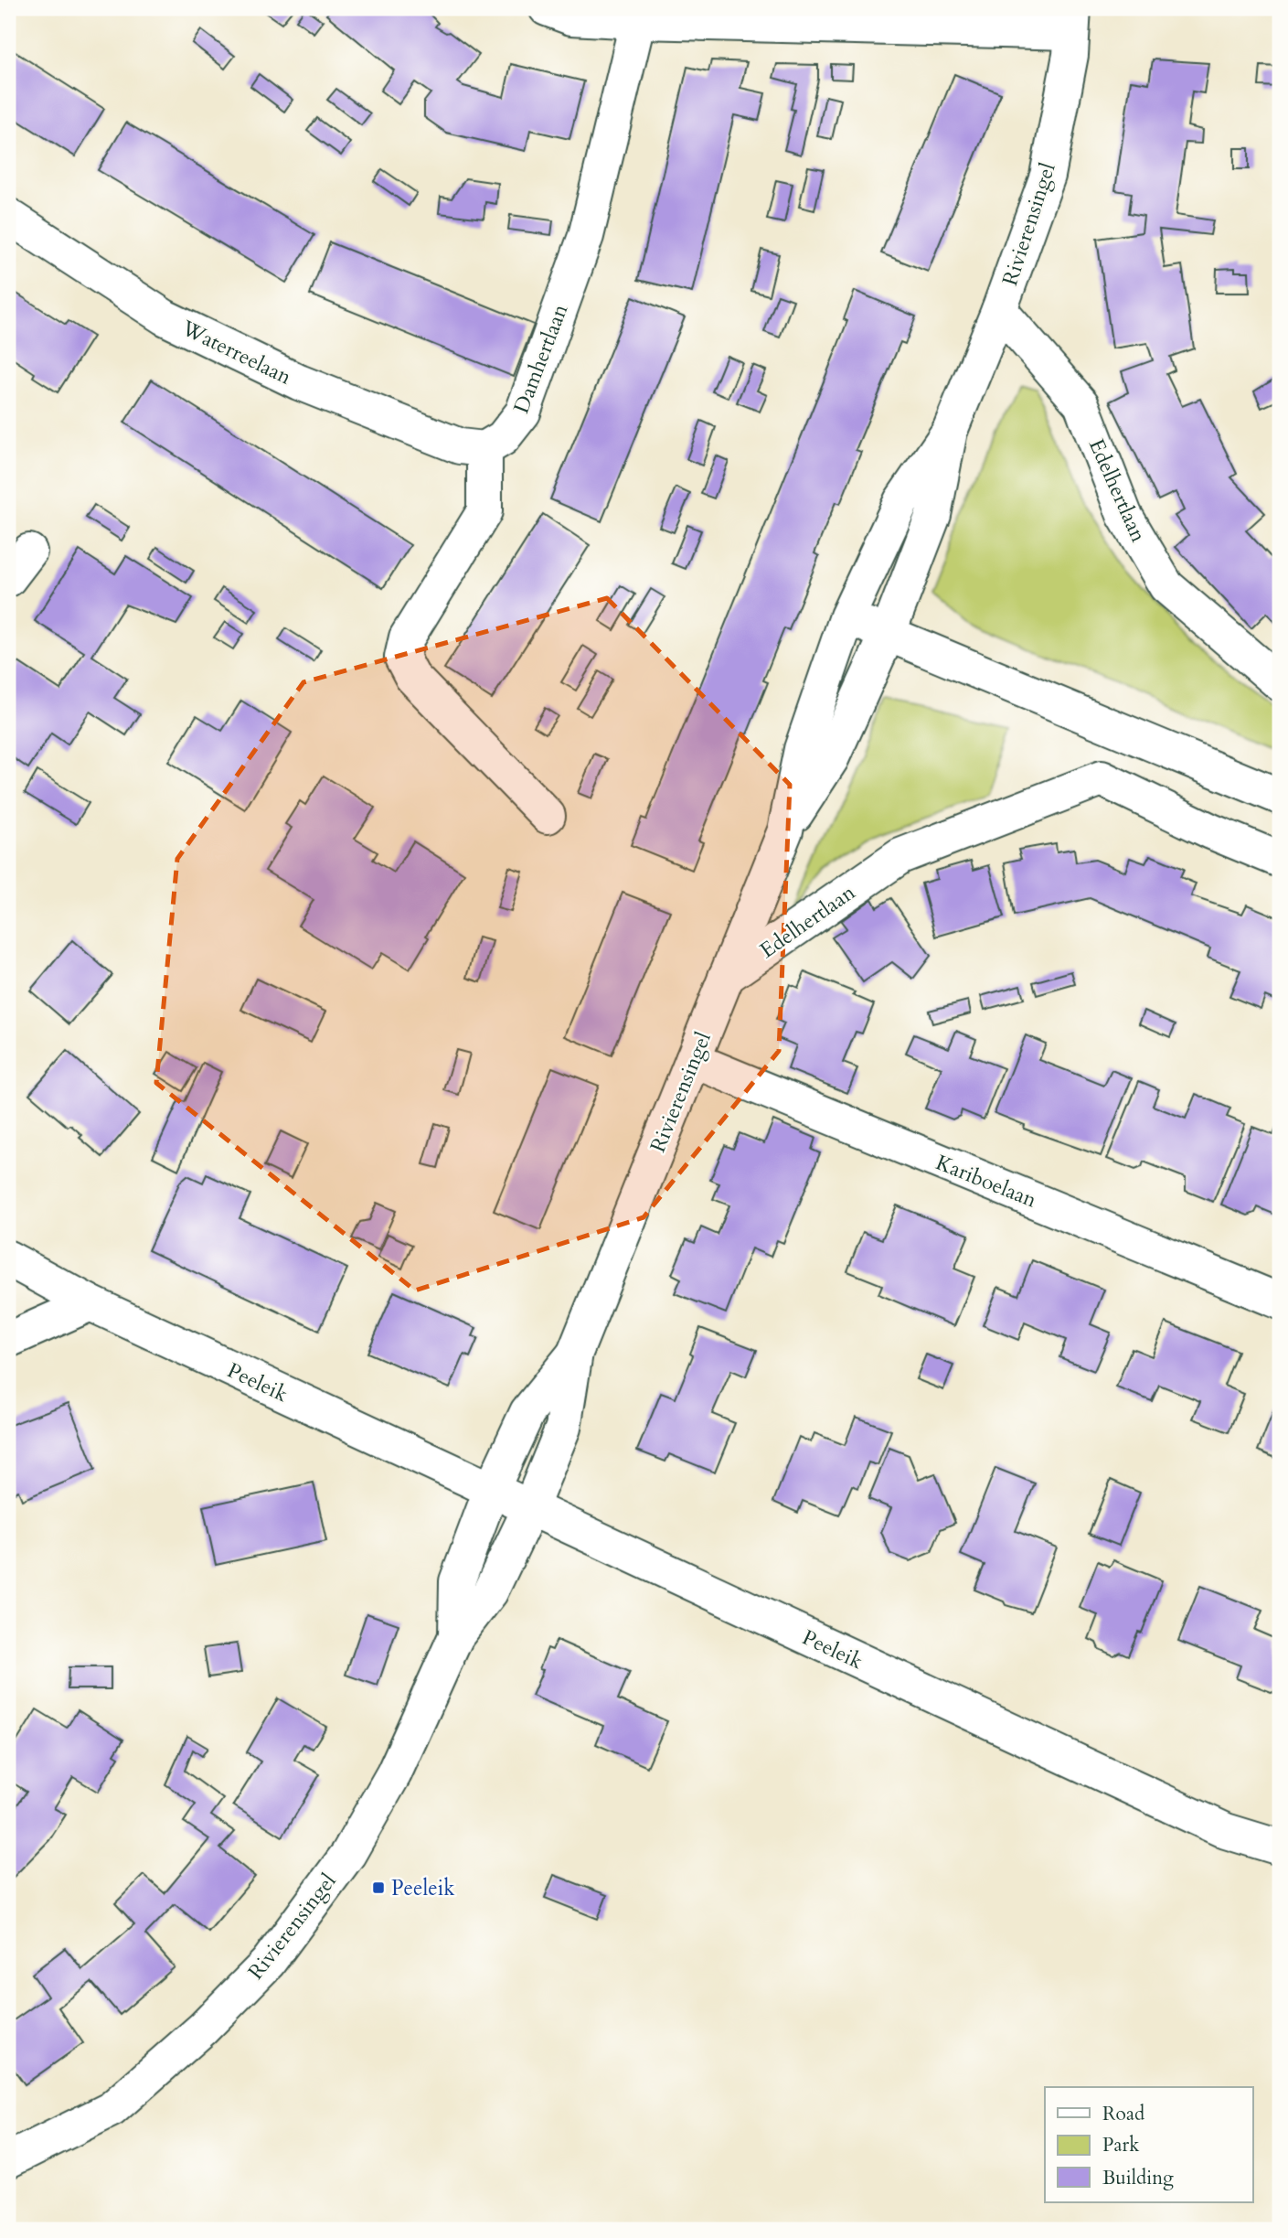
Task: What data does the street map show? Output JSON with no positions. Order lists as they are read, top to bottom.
{
  "streets": {
    "street": [
      "Rivierensingel",
      "Waterreelaan",
      "Damhertlaan",
      "Edelhertlaan",
      "Kariboelaan",
      "Peeleik"
    ]
  },
  "crossings": [
    ["Rivierensingel", "Edelhertlaan"],
    ["Rivierensingel", "Kariboelaan"],
    ["Rivierensingel", "Peeleik"],
    ["Waterreelaan", "Damhertlaan"]
  ],
  "places": {
    "transit": ["Peeleik"]
  },
  "legend": ["Road", "Park", "Building"]
}
